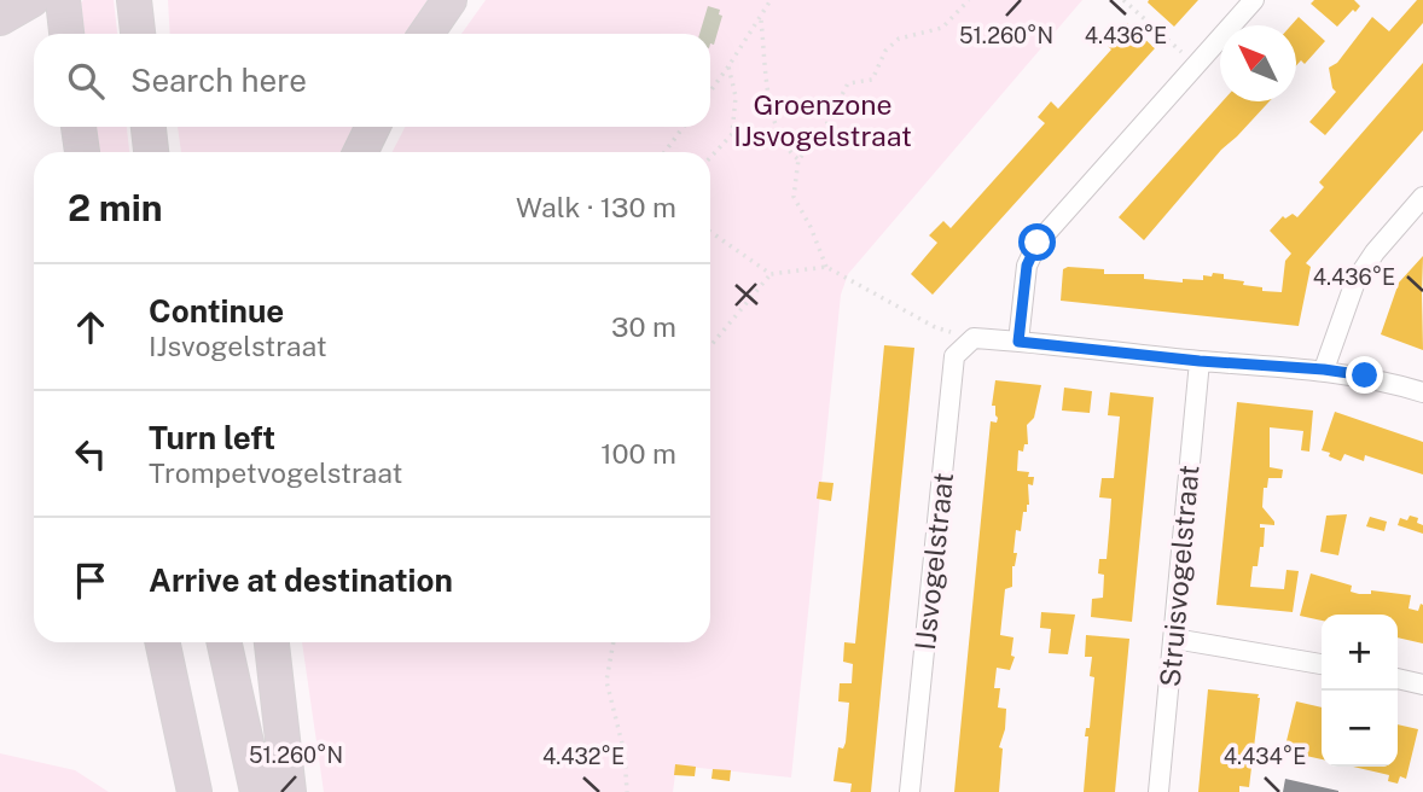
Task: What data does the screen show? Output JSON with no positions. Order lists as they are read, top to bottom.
{
  "streets": {
    "street": ["IJsvogelstraat", "Struisvogelstraat"]
  },
  "parks": ["Groenzone IJsvogelstraat"],
  "north": "top left",
  "page": {
    "search": "Search here",
    "heading": ["2 min", "Walk · 130 m"],
    "list": [
      ["Continue", "IJsvogelstraat", "30 m"],
      ["Turn left", "Trompetvogelstraat", "100 m"],
      "Arrive at destination"
    ],
    "map_buttons": ["+", "−"]
  },
  "coordinates": [
    "4.436°E",
    "51.260°N",
    "4.432°E",
    "4.434°E"
  ]
}
